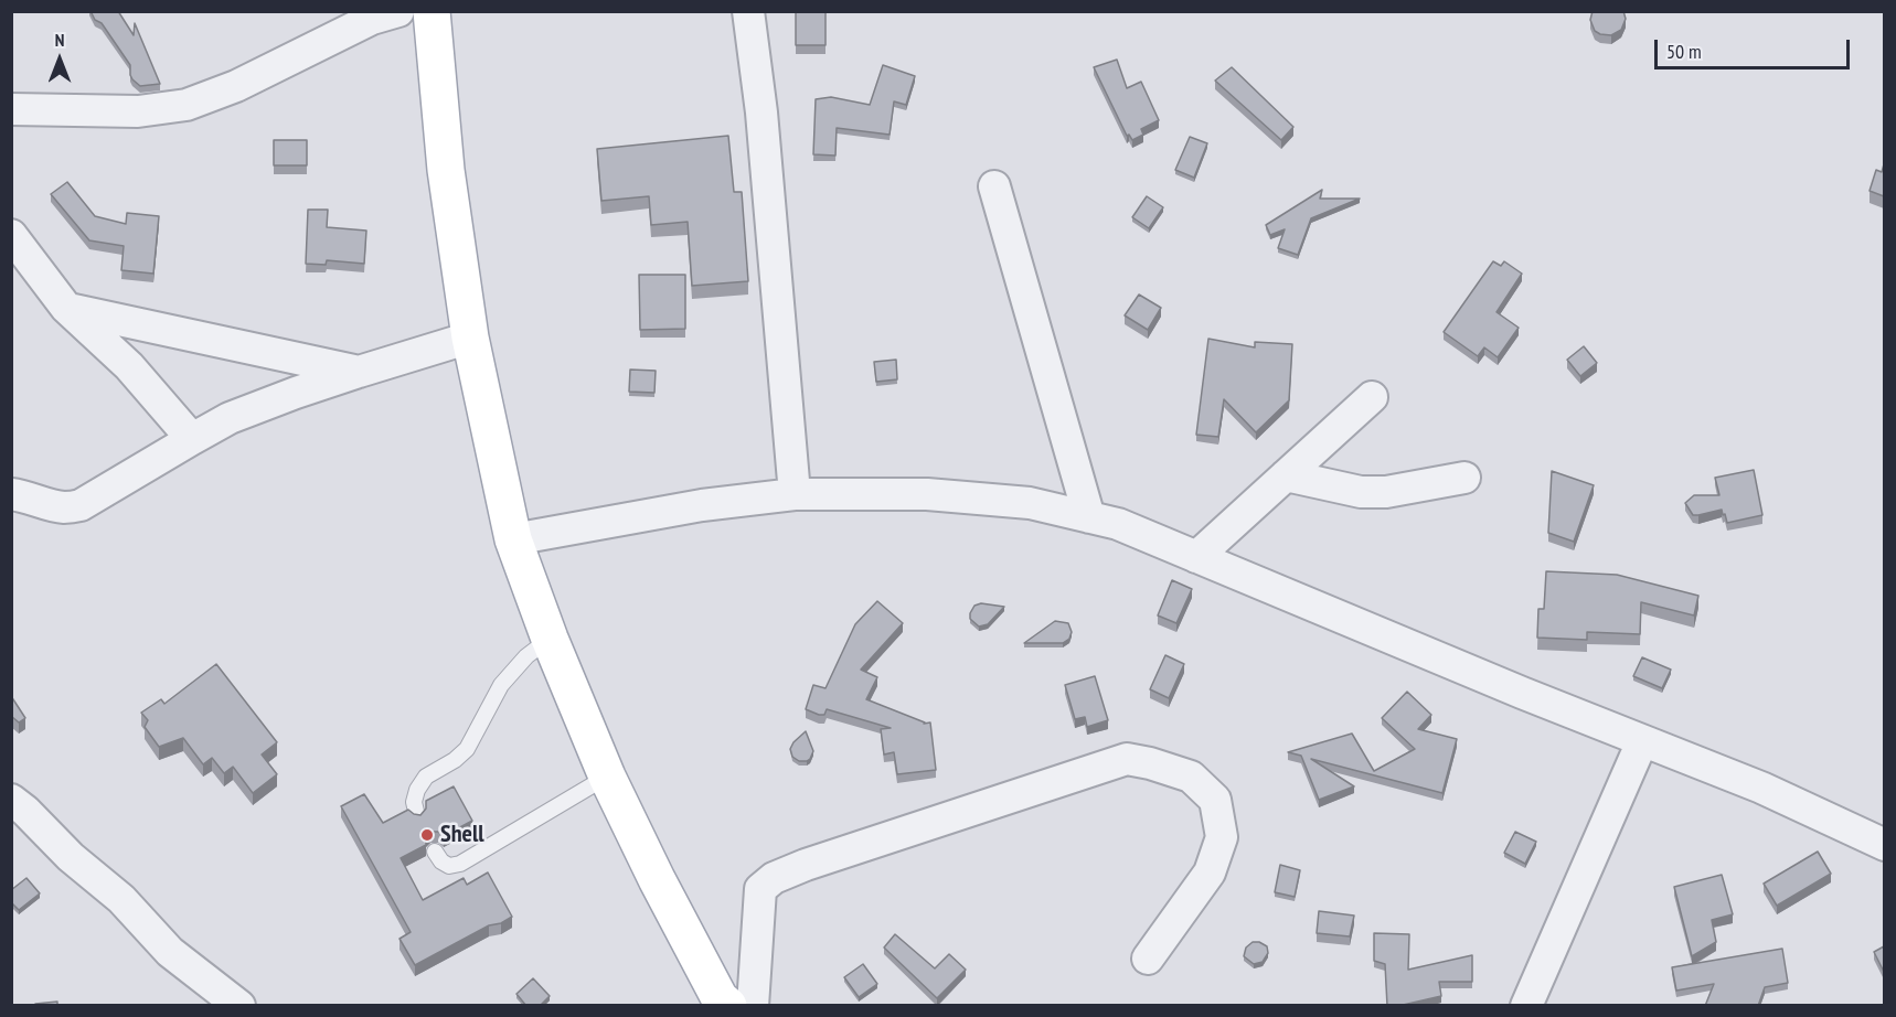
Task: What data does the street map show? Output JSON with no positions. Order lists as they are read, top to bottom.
{
  "places": ["Shell"],
  "scale_bar": "50 m",
  "north": "top"
}
